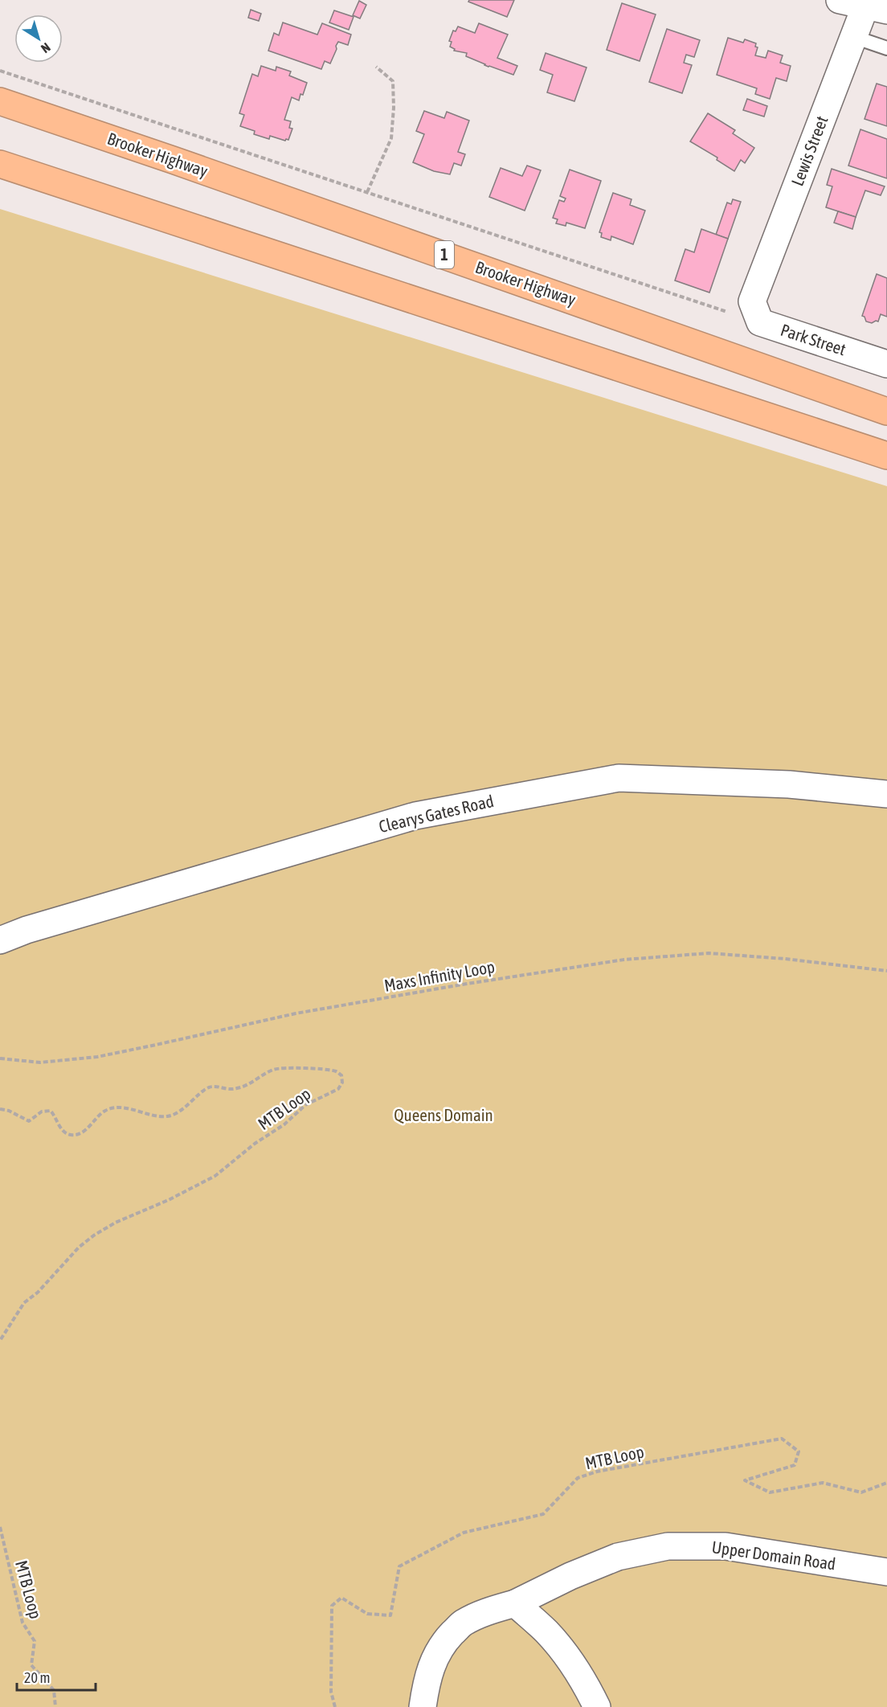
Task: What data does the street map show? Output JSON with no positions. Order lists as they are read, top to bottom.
{
  "streets": {
    "highway": ["Brooker Highway", "1"],
    "street": [
      "Lewis Street",
      "Park Street",
      "Clearys Gates Road",
      "Upper Domain Road"
    ],
    "path": ["Maxs Infinity Loop", "MTB Loop"]
  },
  "crossings": [
    ["Lewis Street", "Park Street"]
  ],
  "parks": ["Queens Domain"],
  "scale_bar": "20 m",
  "north": "bottom right"
}
